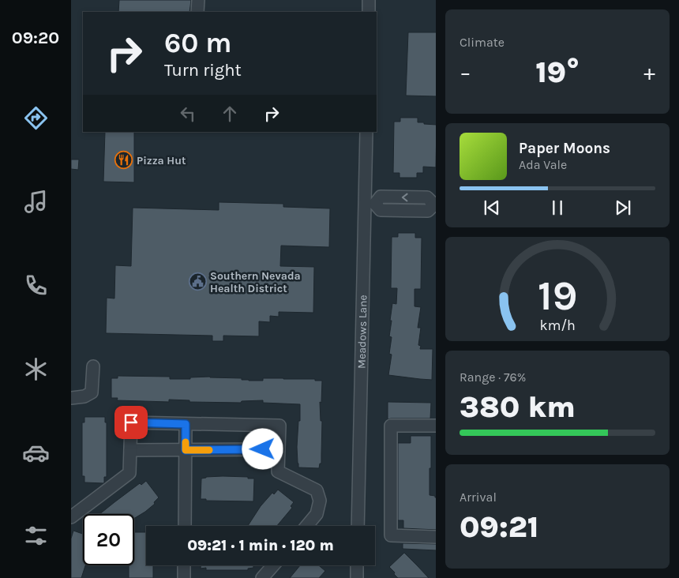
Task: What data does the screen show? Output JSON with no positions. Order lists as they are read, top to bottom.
{
  "streets": {
    "street": ["Meadows Lane"]
  },
  "places": {
    "restaurant": ["Pizza Hut"],
    "public building": ["Southern Nevada Health District"]
  },
  "page": {
    "tabs": "09:20",
    "tile": [
      "Climate",
      ["Range · 76%", "380 km"],
      ["Arrival", "09:21"]
    ],
    "turn": ["60 m", "Turn right"],
    "heat": ["−", "19°", "+"],
    "song": ["Paper Moons", "Ada Vale"],
    "limit": "20",
    "trip": "09:21 · 1 min · 120 m",
    "gauge": ["19", "km/h"]
  }
}
